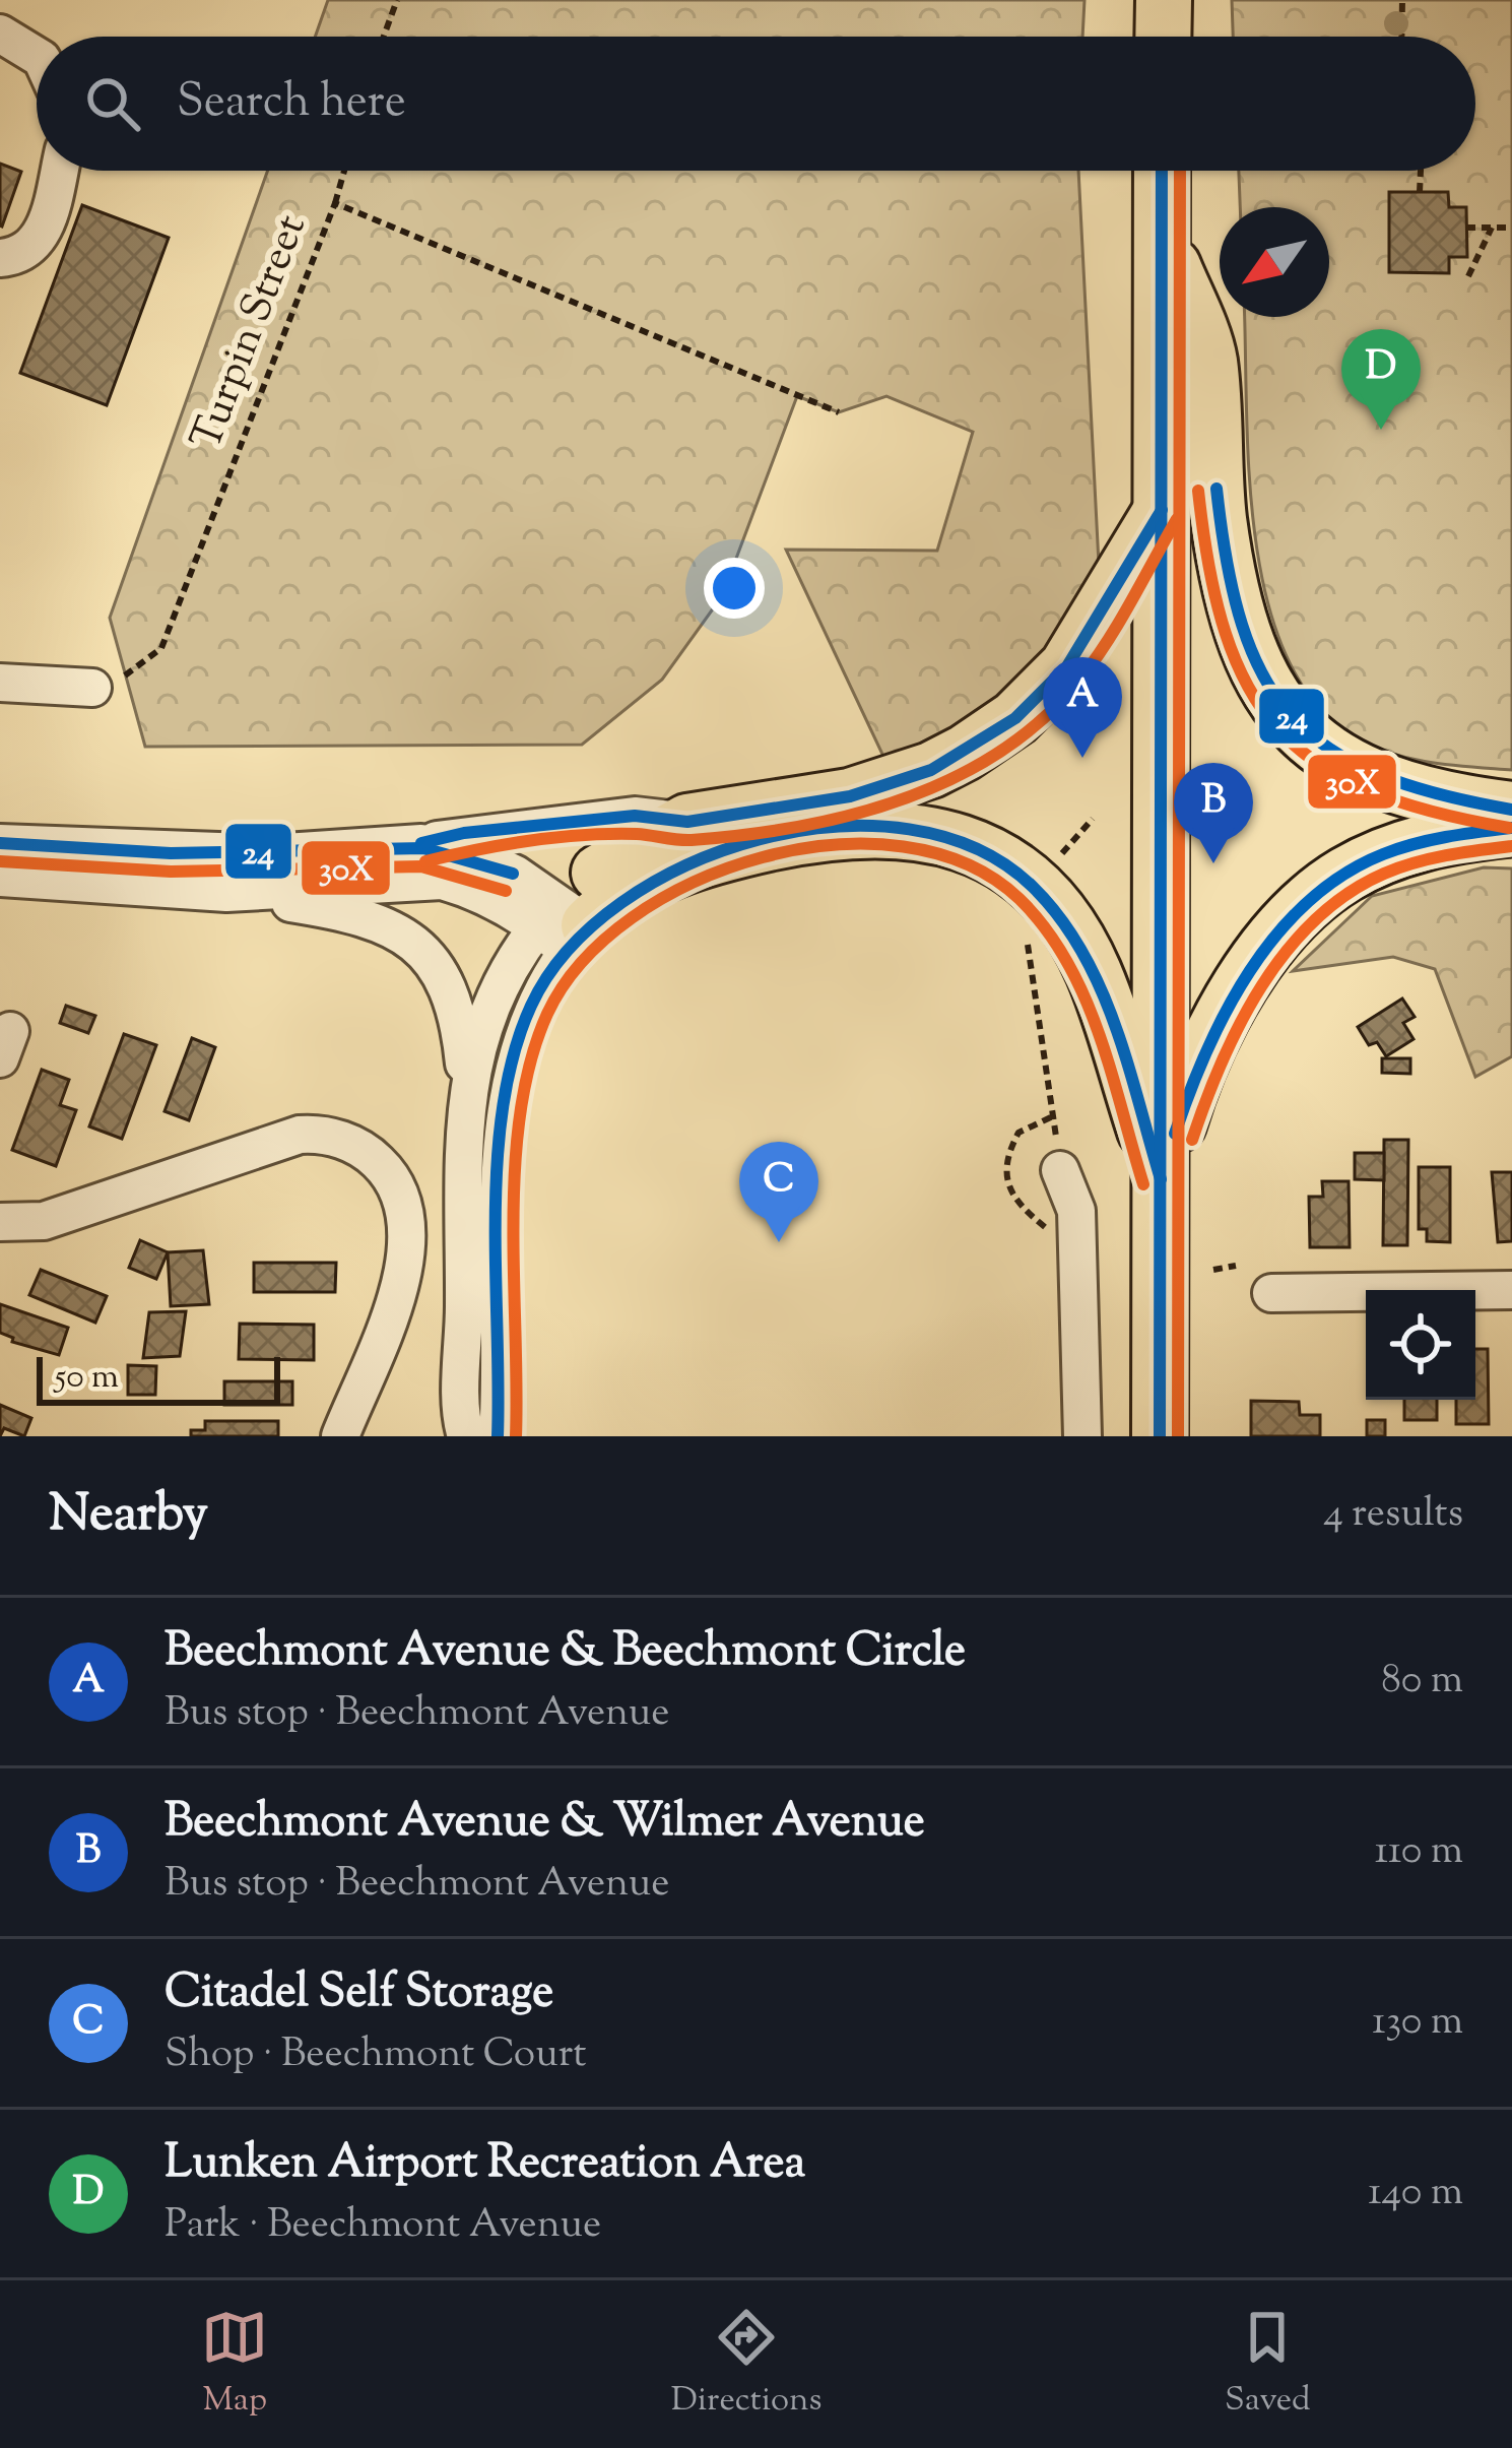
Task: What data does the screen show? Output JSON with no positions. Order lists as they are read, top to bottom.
{
  "streets": {
    "path": ["Turpin Street"]
  },
  "lines": ["transit line 24", "transit line 30X"],
  "scale_bar": "50 m",
  "north": "bottom left",
  "page": {
    "search": "Search here",
    "pins": [
      "D",
      "A",
      "B",
      "C"
    ],
    "scale": "50 m",
    "heading": ["Nearby", "4 results"],
    "list": [
      {
        "mark": "A",
        "name": "Beechmont Avenue & Beechmont Circle",
        "note": "Bus stop · Beechmont Avenue",
        "value": "80 m"
      },
      {
        "mark": "B",
        "name": "Beechmont Avenue & Wilmer Avenue",
        "note": "Bus stop · Beechmont Avenue",
        "value": "110 m"
      },
      {
        "mark": "C",
        "name": "Citadel Self Storage",
        "note": "Shop · Beechmont Court",
        "value": "130 m"
      },
      {
        "mark": "D",
        "name": "Lunken Airport Recreation Area",
        "note": "Park · Beechmont Avenue",
        "value": "140 m"
      }
    ],
    "nav": ["Map", "Directions", "Saved"]
  }
}
